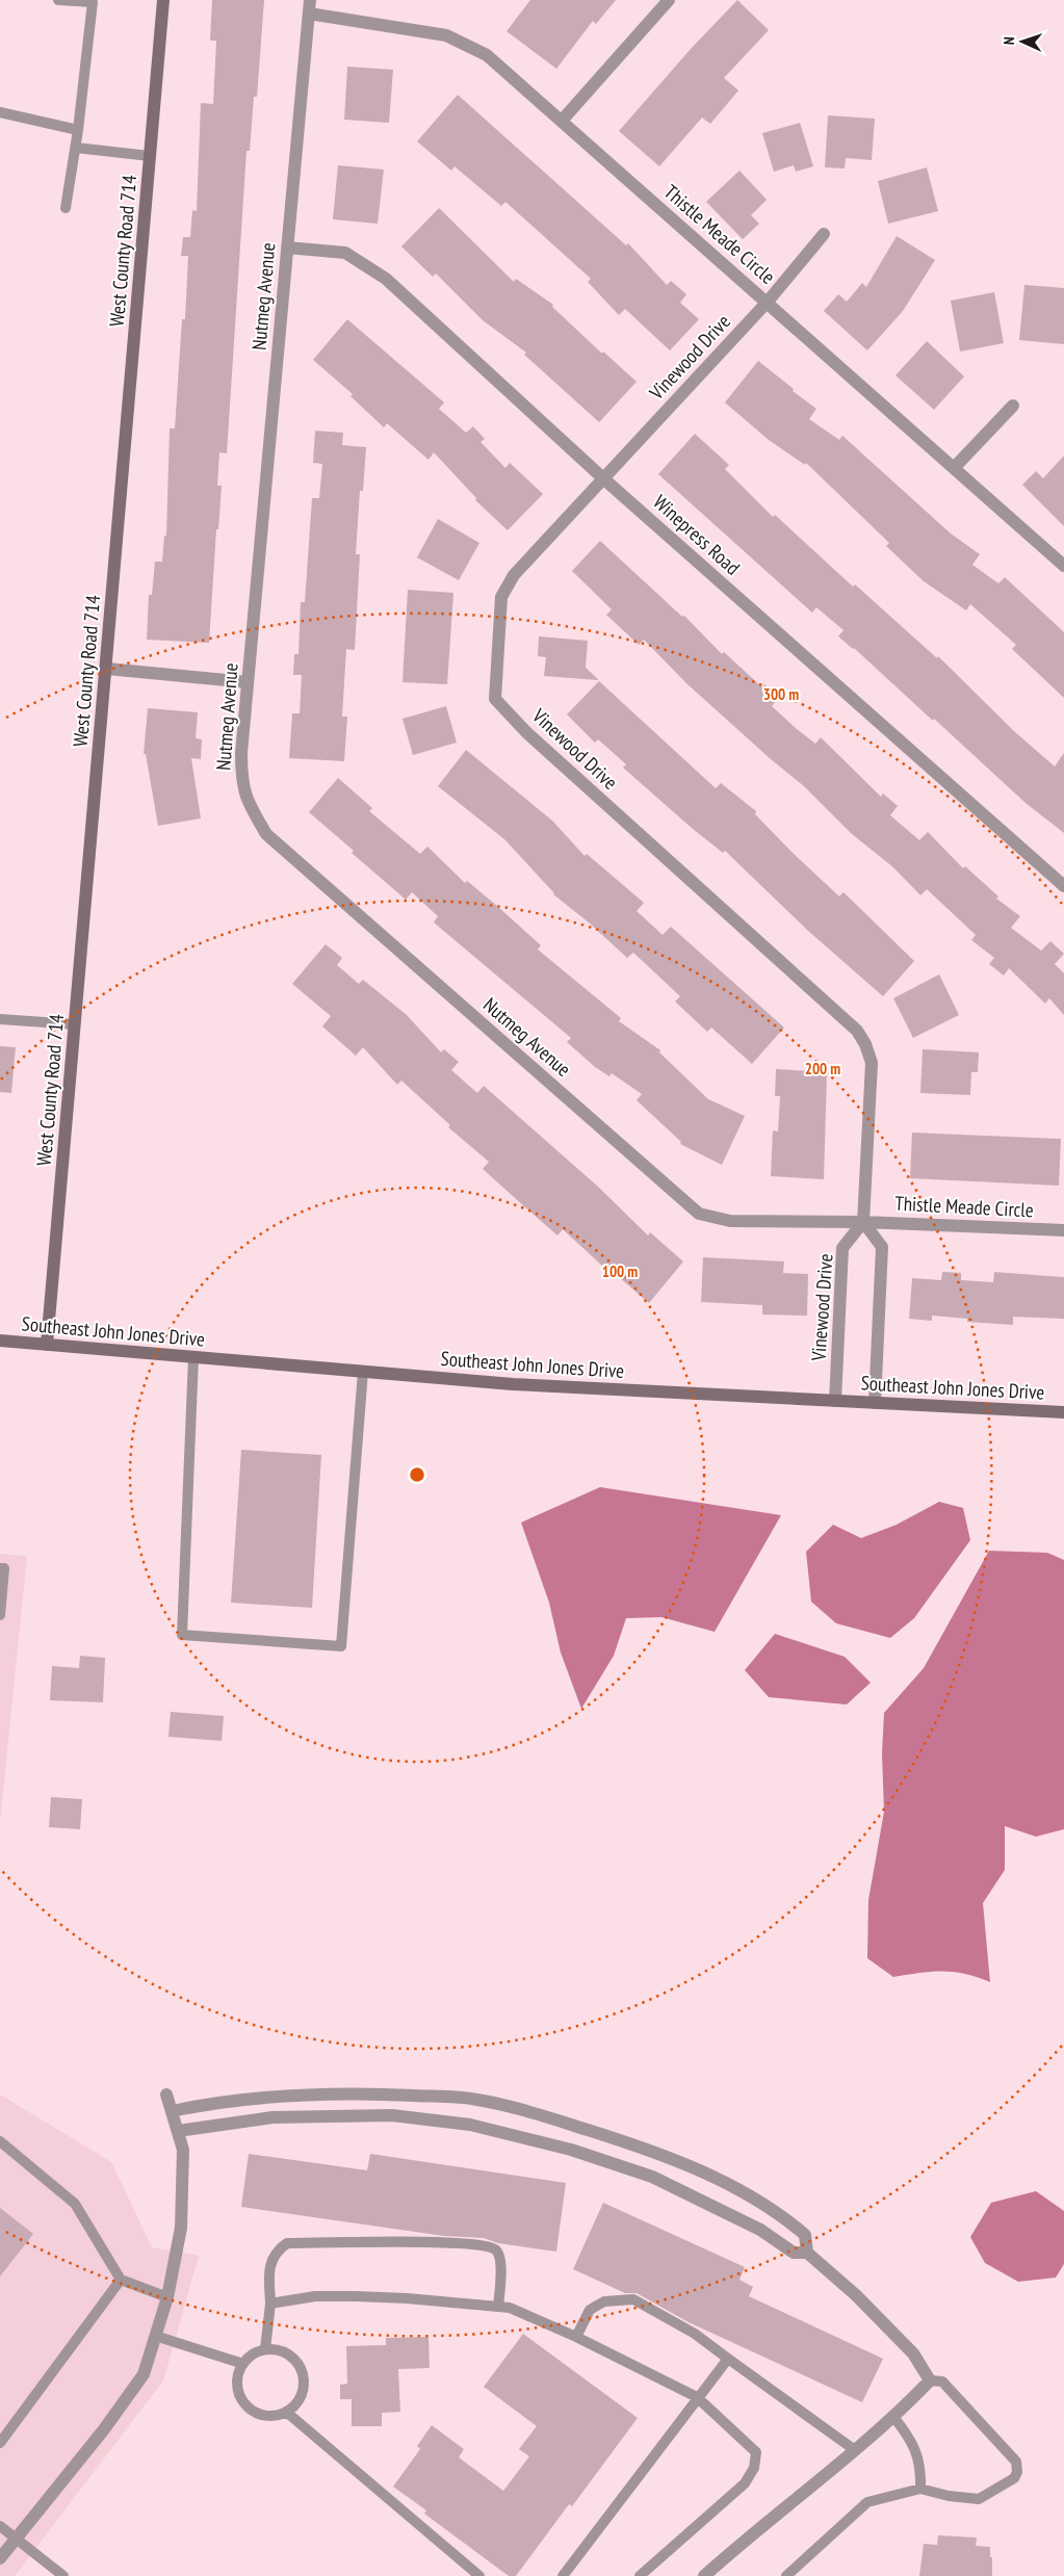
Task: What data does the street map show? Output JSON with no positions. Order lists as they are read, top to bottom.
{
  "streets": {
    "street": [
      "Thistle Meade Circle",
      "West County Road 714",
      "Nutmeg Avenue",
      "Vinewood Drive",
      "Winepress Road",
      "Southeast John Jones Drive"
    ]
  },
  "crossings": [
    ["Thistle Meade Circle", "Nutmeg Avenue"],
    ["Thistle Meade Circle", "Vinewood Drive"],
    ["West County Road 714", "Southeast John Jones Drive"],
    ["Nutmeg Avenue", "Vinewood Drive"],
    ["Nutmeg Avenue", "Winepress Road"],
    ["Vinewood Drive", "Winepress Road"],
    ["Vinewood Drive", "Southeast John Jones Drive"]
  ],
  "north": "left",
  "rings": ["300 m", "200 m", "100 m"]
}
